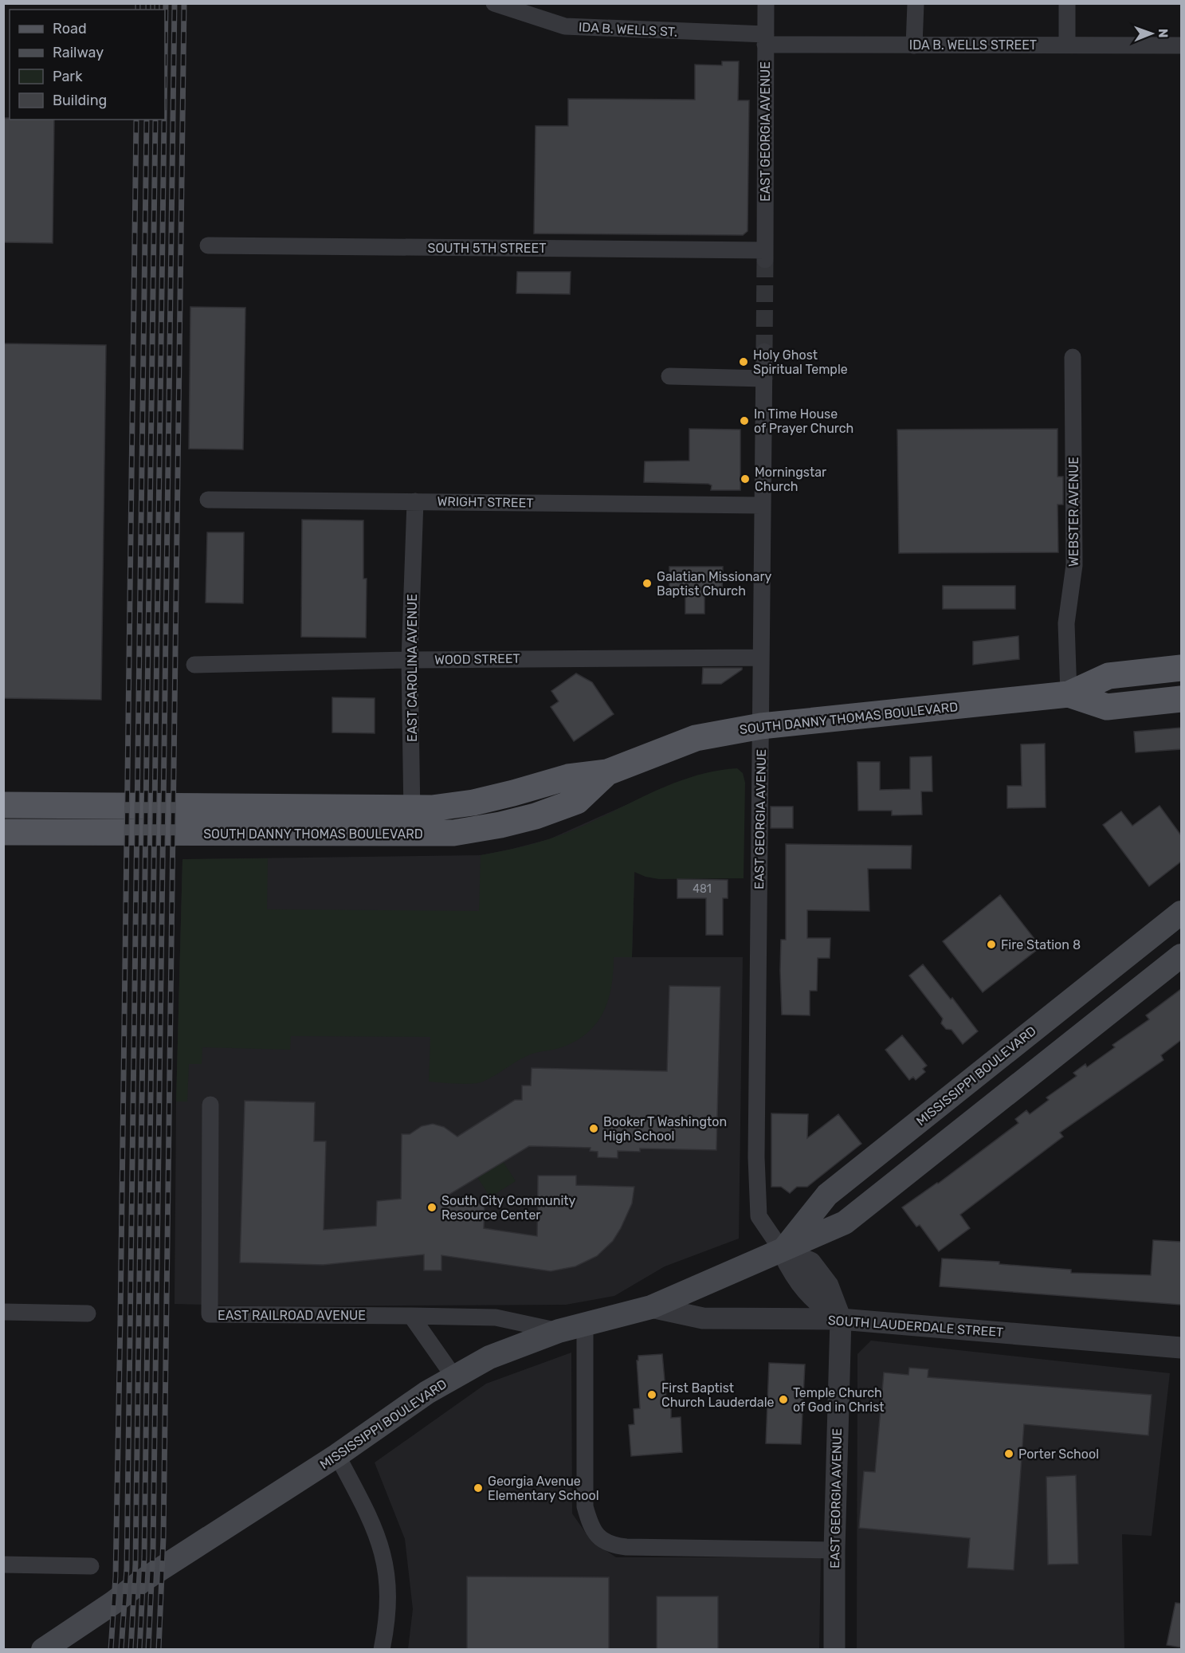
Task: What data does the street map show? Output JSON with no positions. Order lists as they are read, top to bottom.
{
  "streets": {
    "main road": ["SOUTH DANNY THOMAS BOULEVARD", "MISSISSIPPI BOULEVARD"],
    "street": [
      "IDA B. WELLS ST.",
      "IDA B. WELLS STREET",
      "EAST GEORGIA AVENUE",
      "SOUTH 5TH STREET",
      "WRIGHT STREET",
      "WEBSTER AVENUE",
      "WOOD STREET",
      "EAST CAROLINA AVENUE",
      "EAST RAILROAD AVENUE",
      "SOUTH LAUDERDALE STREET"
    ]
  },
  "crossings": [
    ["IDA B. WELLS ST.", "IDA B. WELLS STREET"],
    ["IDA B. WELLS ST.", "EAST GEORGIA AVENUE"],
    ["IDA B. WELLS STREET", "EAST GEORGIA AVENUE"],
    ["EAST GEORGIA AVENUE", "SOUTH 5TH STREET"],
    ["EAST GEORGIA AVENUE", "WRIGHT STREET"],
    ["EAST GEORGIA AVENUE", "WOOD STREET"],
    ["EAST GEORGIA AVENUE", "SOUTH DANNY THOMAS BOULEVARD"],
    ["EAST GEORGIA AVENUE", "MISSISSIPPI BOULEVARD"],
    ["EAST GEORGIA AVENUE", "SOUTH LAUDERDALE STREET"],
    ["WRIGHT STREET", "EAST CAROLINA AVENUE"],
    ["WEBSTER AVENUE", "SOUTH DANNY THOMAS BOULEVARD"],
    ["WOOD STREET", "EAST CAROLINA AVENUE"],
    ["EAST CAROLINA AVENUE", "SOUTH DANNY THOMAS BOULEVARD"],
    ["MISSISSIPPI BOULEVARD", "EAST RAILROAD AVENUE"],
    ["MISSISSIPPI BOULEVARD", "SOUTH LAUDERDALE STREET"]
  ],
  "places": [
    "Holy Ghost Spiritual Temple",
    "In Time House of Prayer Church",
    "Morningstar Church",
    "Galatian Missionary Baptist Church",
    "Fire Station 8",
    "Booker T Washington High School",
    "South City Community Resource Center",
    "First Baptist Church Lauderdale",
    "Temple Church of God in Christ",
    "Porter School",
    "Georgia Avenue Elementary School"
  ],
  "house_numbers": ["481"],
  "legend": [
    "Road",
    "Railway",
    "Park",
    "Building"
  ],
  "north": "right"
}
